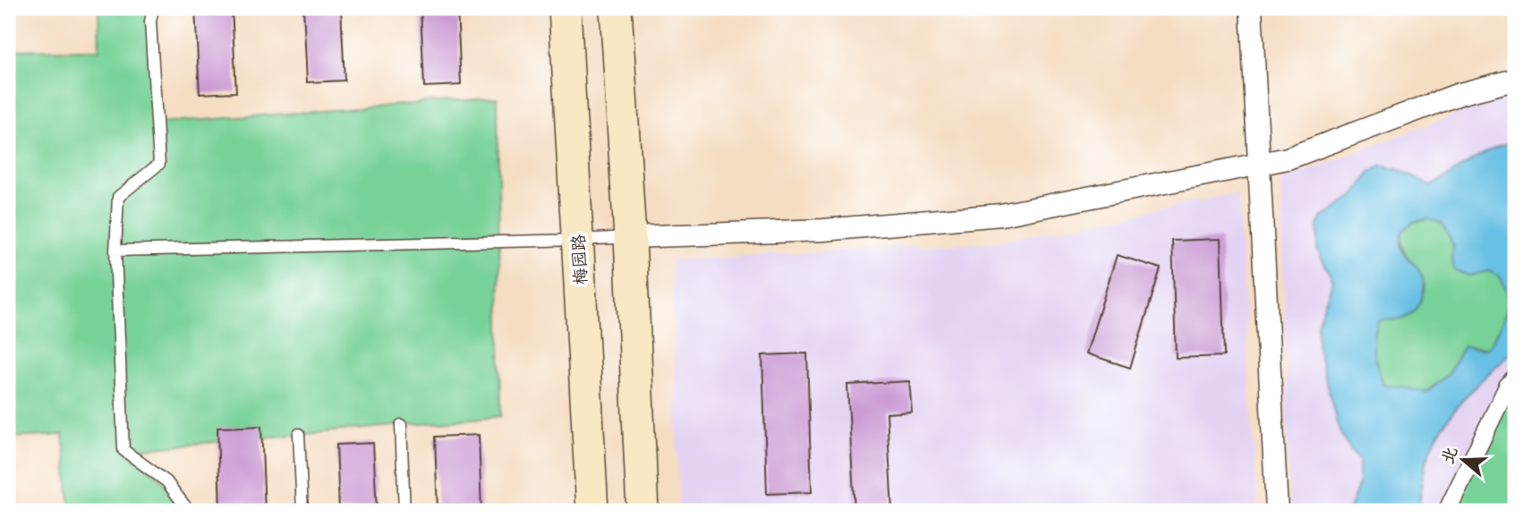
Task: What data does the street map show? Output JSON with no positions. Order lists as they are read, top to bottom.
{
  "streets": {
    "main road": ["梅园路"]
  },
  "north": "left"
}
